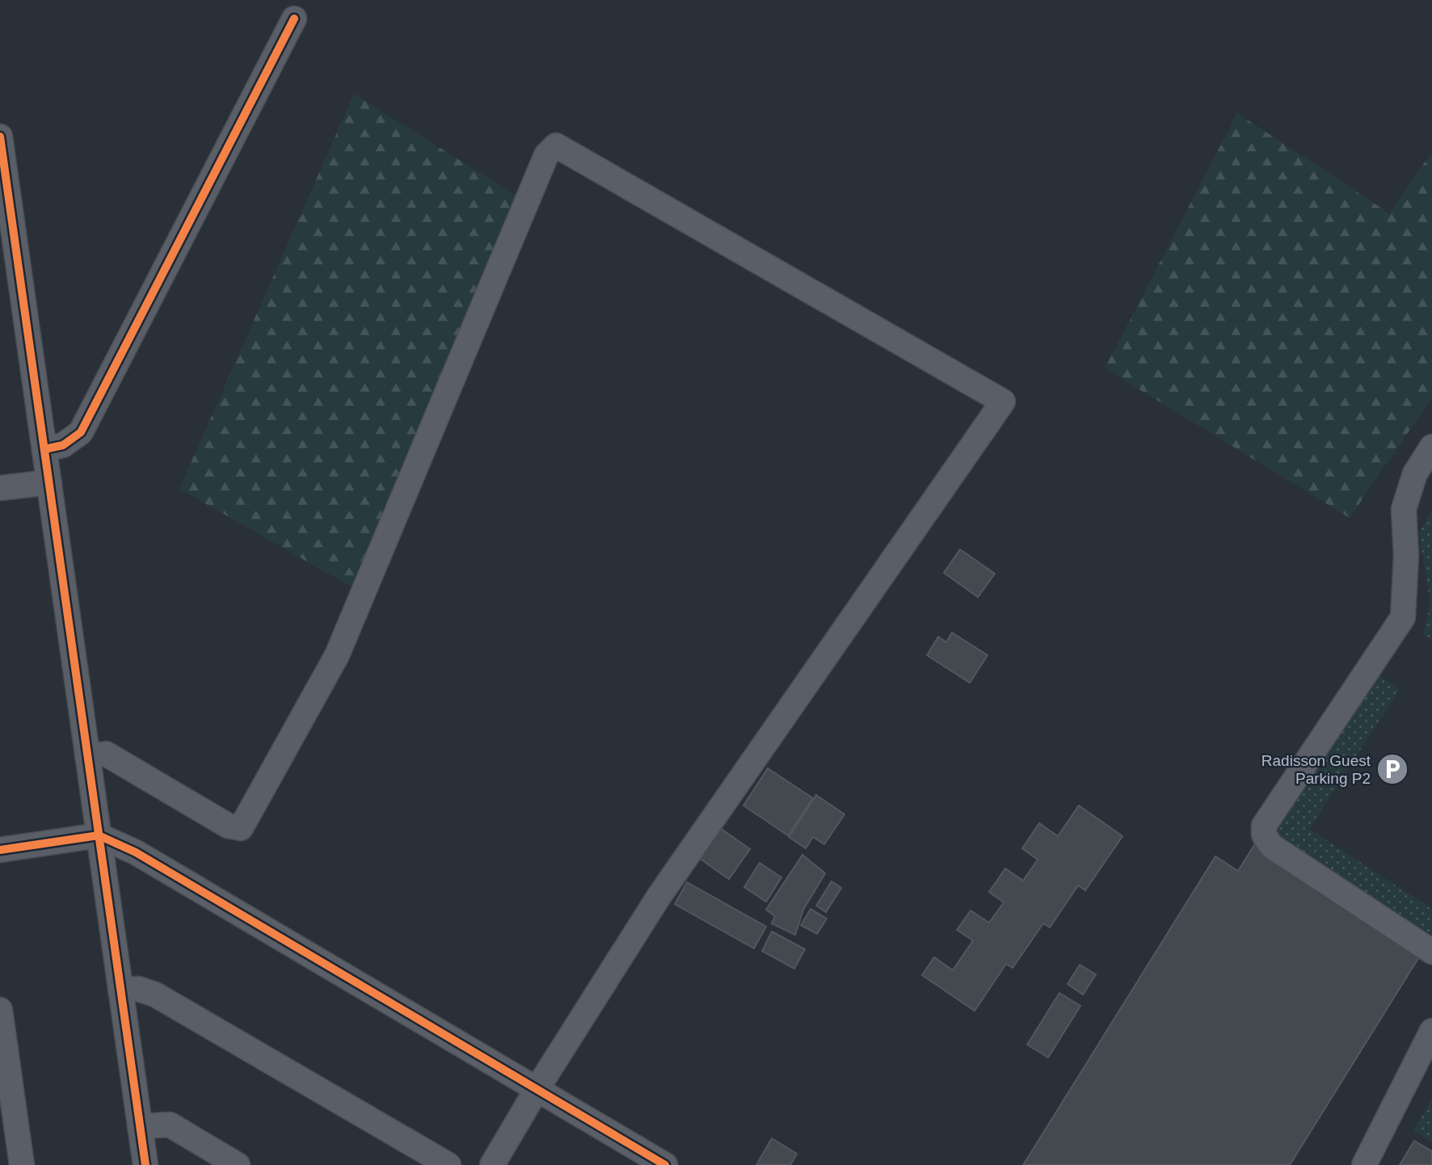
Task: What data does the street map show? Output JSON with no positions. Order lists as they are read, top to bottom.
{
  "places": {
    "parking": ["Radisson Guest Parking P2"]
  }
}
